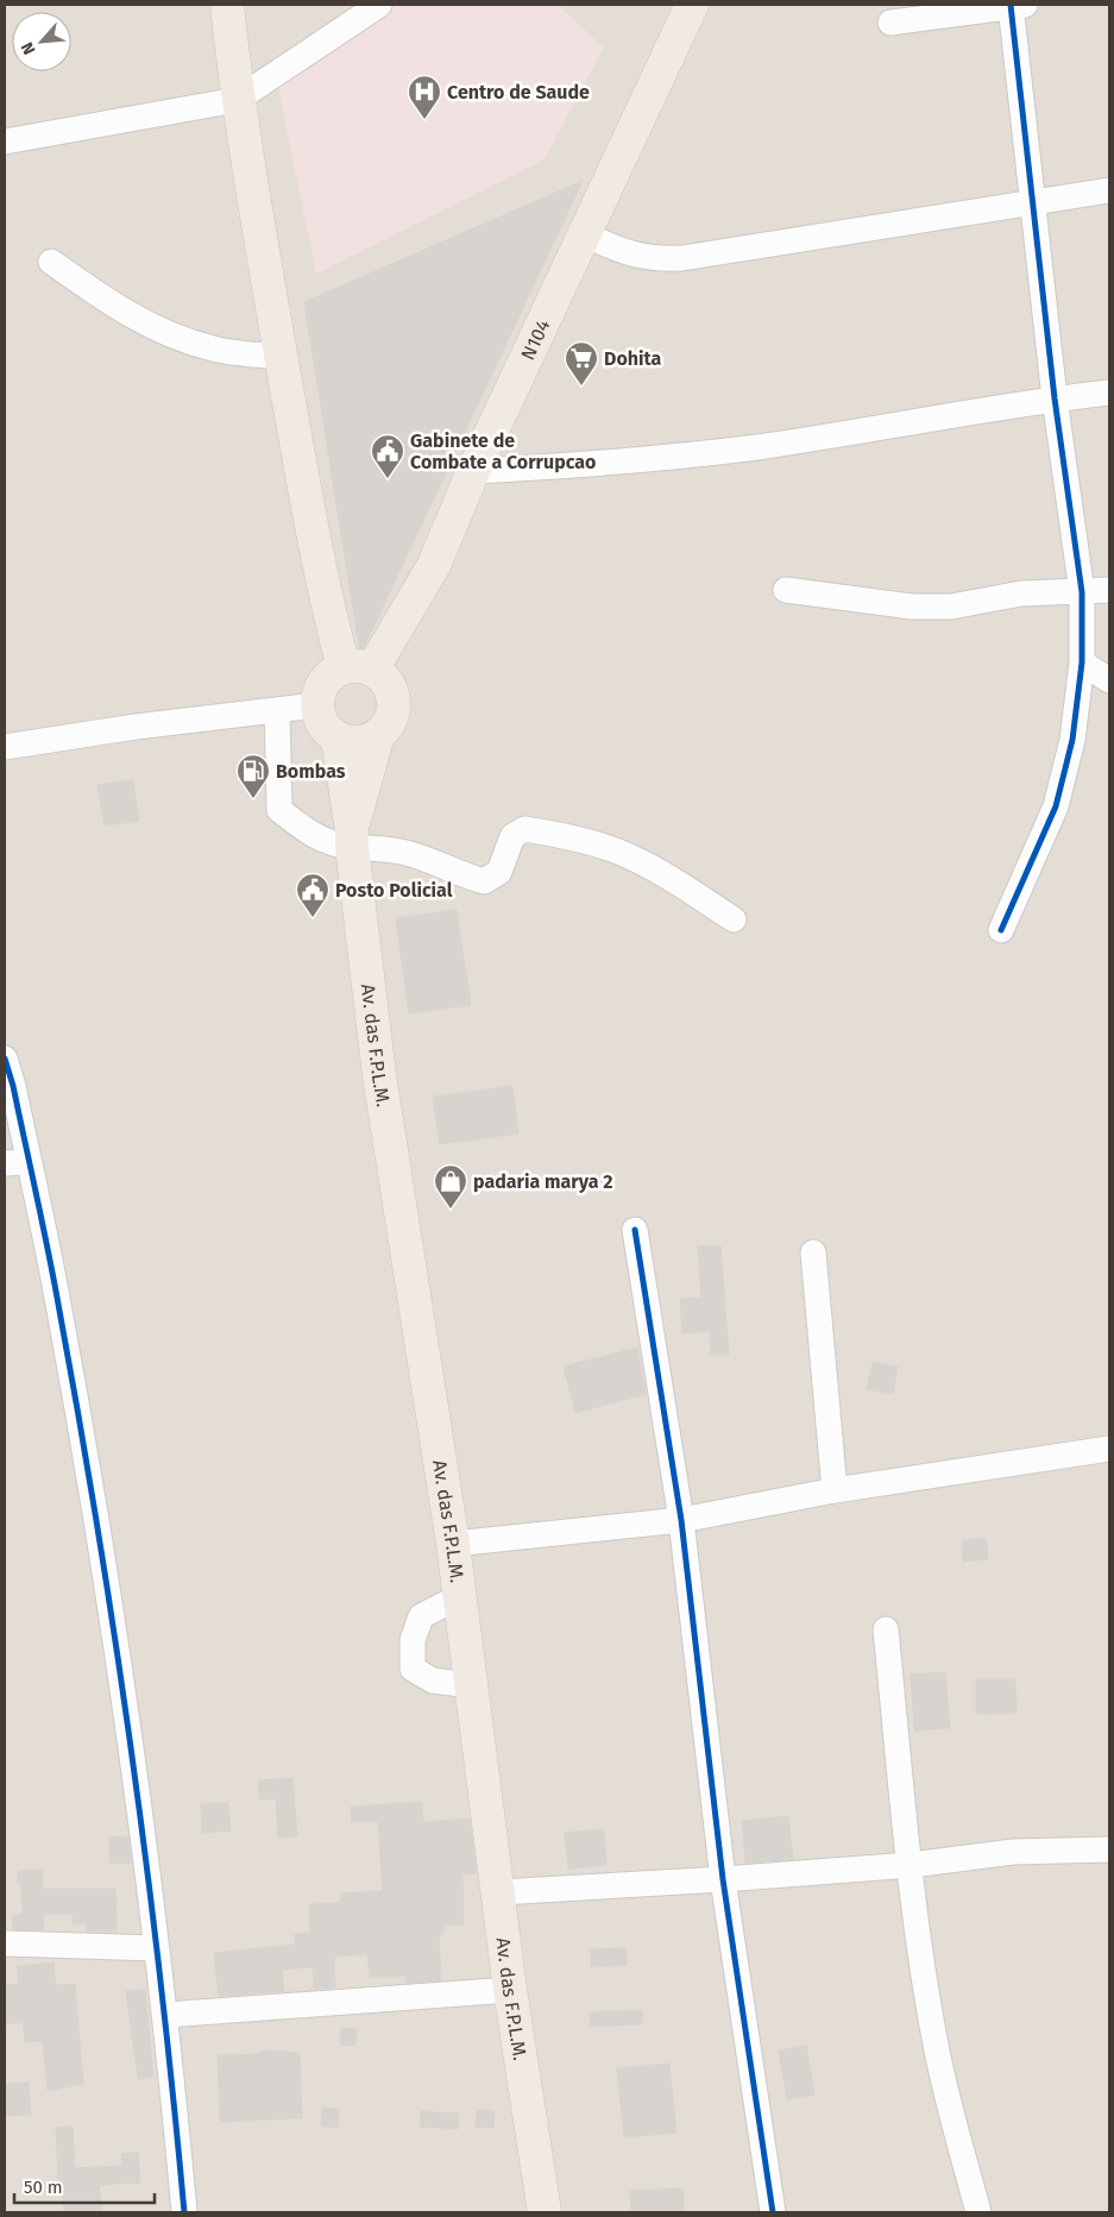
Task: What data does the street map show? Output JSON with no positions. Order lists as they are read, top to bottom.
{
  "streets": {
    "main road": ["N104", "Av. das F.P.L.M."]
  },
  "crossings": [
    ["N104", "Av. das F.P.L.M."]
  ],
  "places": {
    "hospital": ["Centro de Saude"],
    "supermarket": ["Dohita"],
    "public building": ["Gabinete de Combate a Corrupcao", "Posto Policial"],
    "fuel station": ["Bombas"],
    "shop": ["padaria marya 2"]
  },
  "scale_bar": "50 m",
  "north": "bottom left"
}
